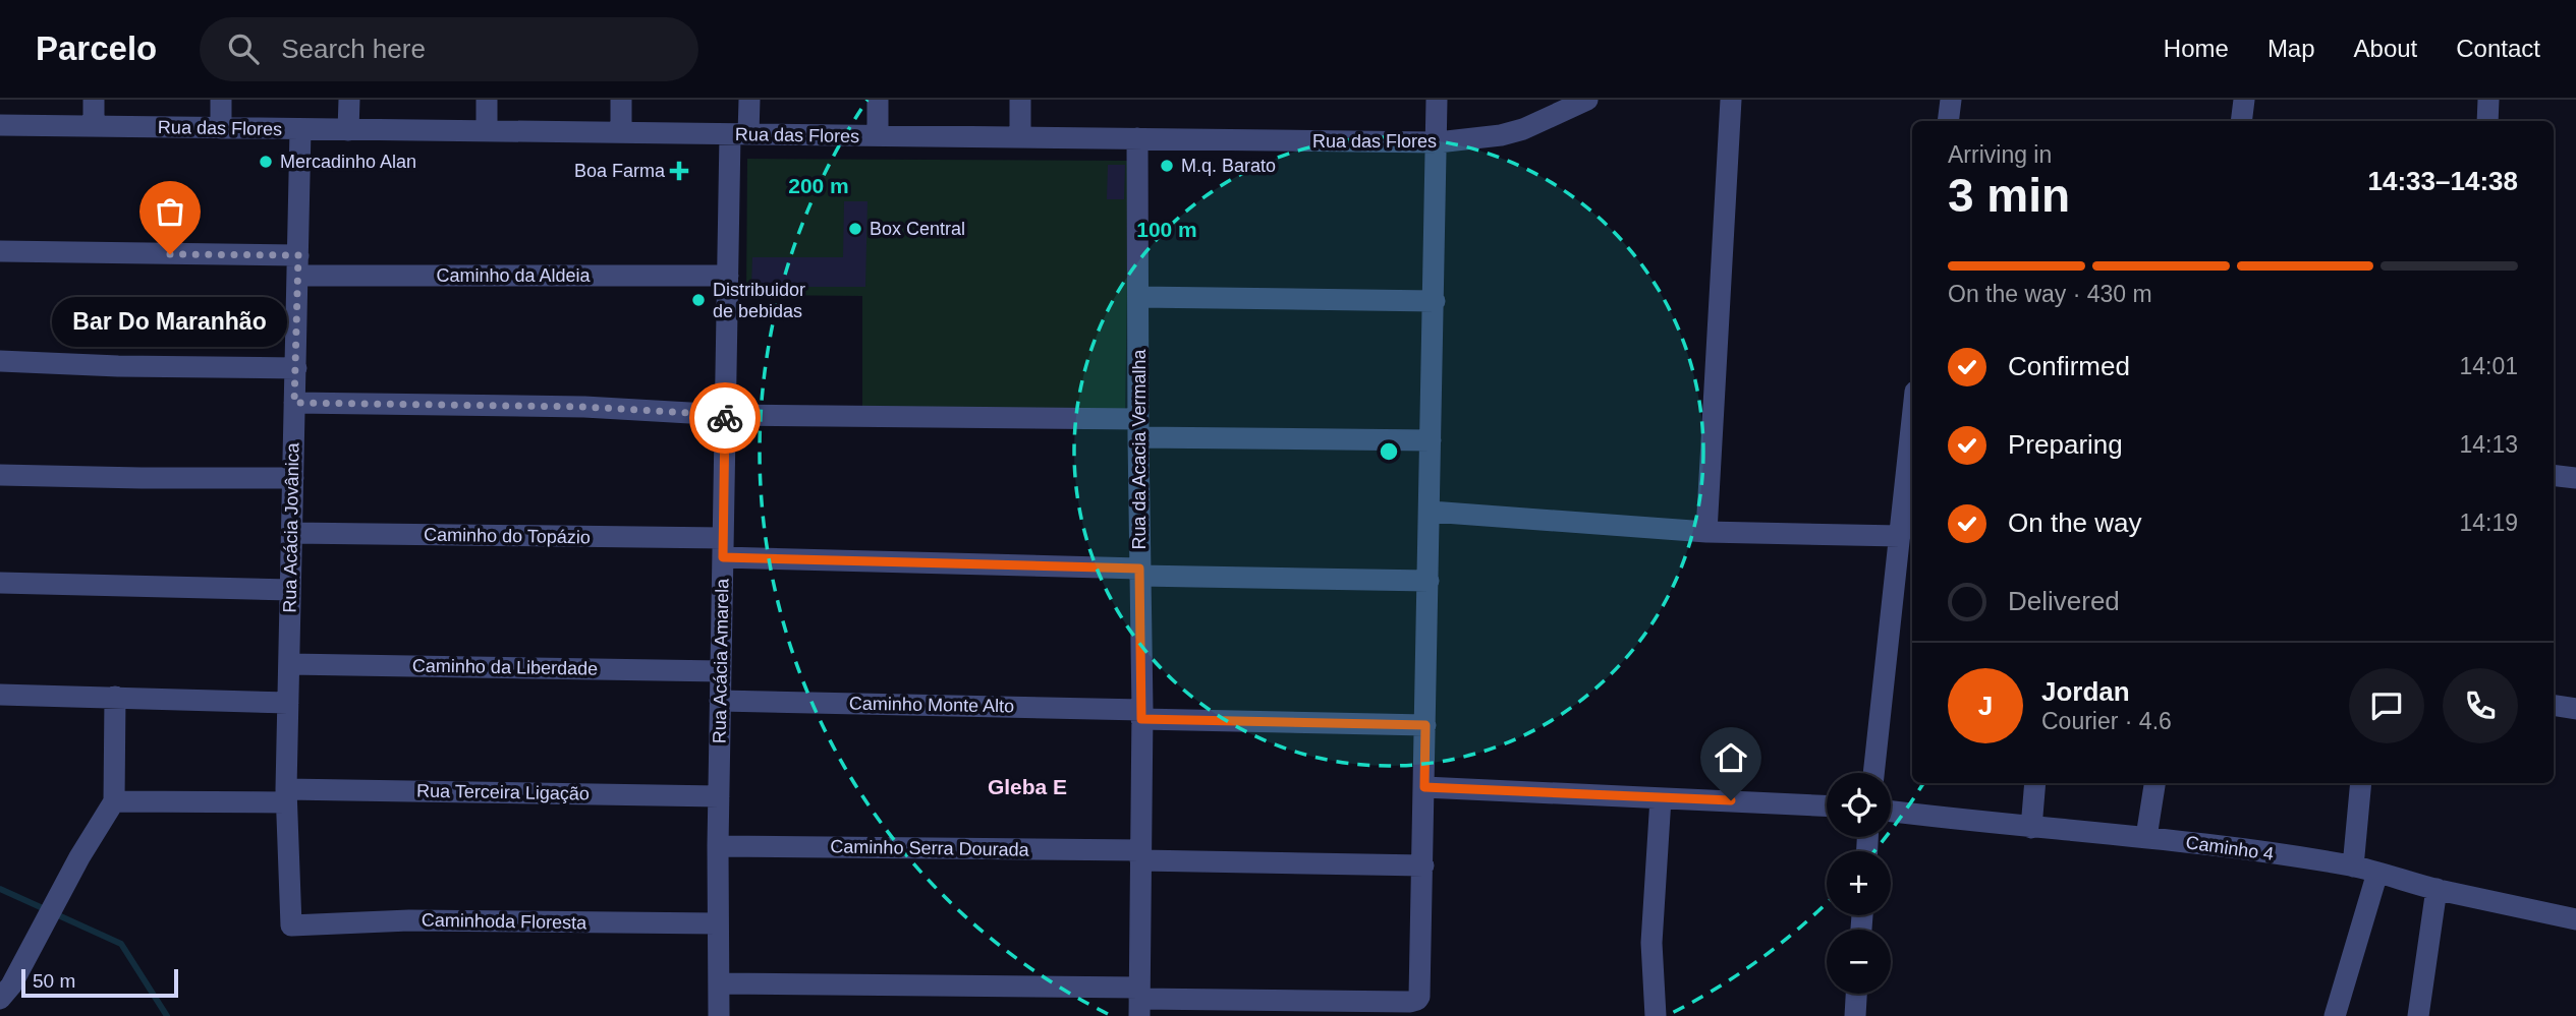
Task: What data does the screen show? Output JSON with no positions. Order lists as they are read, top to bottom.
{
  "streets": {
    "street": [
      "Rua das Flores",
      "Caminho da Aldeia",
      "Rua da Acacia Vermalha",
      "Rua Acácia Jovânica",
      "Caminho do Topázio",
      "Rua Acácia Amarela",
      "Caminho da Liberdade",
      "Caminho Monte Alto",
      "Rua Terceira Ligação",
      "Caminho Serra Dourada",
      "Caminho 4",
      "Caminhoda Floresta"
    ]
  },
  "crossings": [
    ["Rua das Flores", "Rua da Acacia Vermalha"],
    ["Rua das Flores", "Rua Acácia Jovânica"],
    ["Rua das Flores", "Rua Acácia Amarela"],
    ["Caminho da Aldeia", "Rua Acácia Jovânica"],
    ["Caminho da Aldeia", "Rua Acácia Amarela"],
    ["Rua da Acacia Vermalha", "Caminho do Topázio"],
    ["Rua da Acacia Vermalha", "Caminho Monte Alto"],
    ["Rua da Acacia Vermalha", "Caminho Serra Dourada"],
    ["Rua Acácia Jovânica", "Caminho do Topázio"],
    ["Rua Acácia Jovânica", "Caminho da Liberdade"],
    ["Rua Acácia Jovânica", "Rua Terceira Ligação"],
    ["Rua Acácia Jovânica", "Caminhoda Floresta"],
    ["Caminho do Topázio", "Rua Acácia Amarela"],
    ["Rua Acácia Amarela", "Caminho da Liberdade"],
    ["Rua Acácia Amarela", "Caminho Monte Alto"],
    ["Rua Acácia Amarela", "Rua Terceira Ligação"],
    ["Rua Acácia Amarela", "Caminho Serra Dourada"],
    ["Rua Acácia Amarela", "Caminhoda Floresta"]
  ],
  "districts": ["Gleba E"],
  "places": {
    "other": [
      "Mercadinho Alan",
      "M.q. Barato",
      "Box Central",
      "Bar Do Maranhão",
      "Distribuidor de bebidas"
    ],
    "health": ["Boa Farma"]
  },
  "scale_bar": "50 m",
  "page": {
    "header": "Parcelo",
    "search": "Search here",
    "nav": [
      "Home",
      "Map",
      "About",
      "Contact"
    ],
    "heading": ["3 min", "Arriving in", "14:33–14:38"],
    "panel": ["Jordan", "Courier · 4.6"],
    "bar": "On the way · 430 m",
    "bubble": "Bar Do Maranhão",
    "list": [
      ["Confirmed", "14:01"],
      ["Preparing", "14:13"],
      ["On the way", "14:19"],
      "Delivered"
    ],
    "round": "J",
    "map_buttons": ["+", "−"],
    "scale": "50 m"
  },
  "rings": ["200 m", "100 m"]
}
